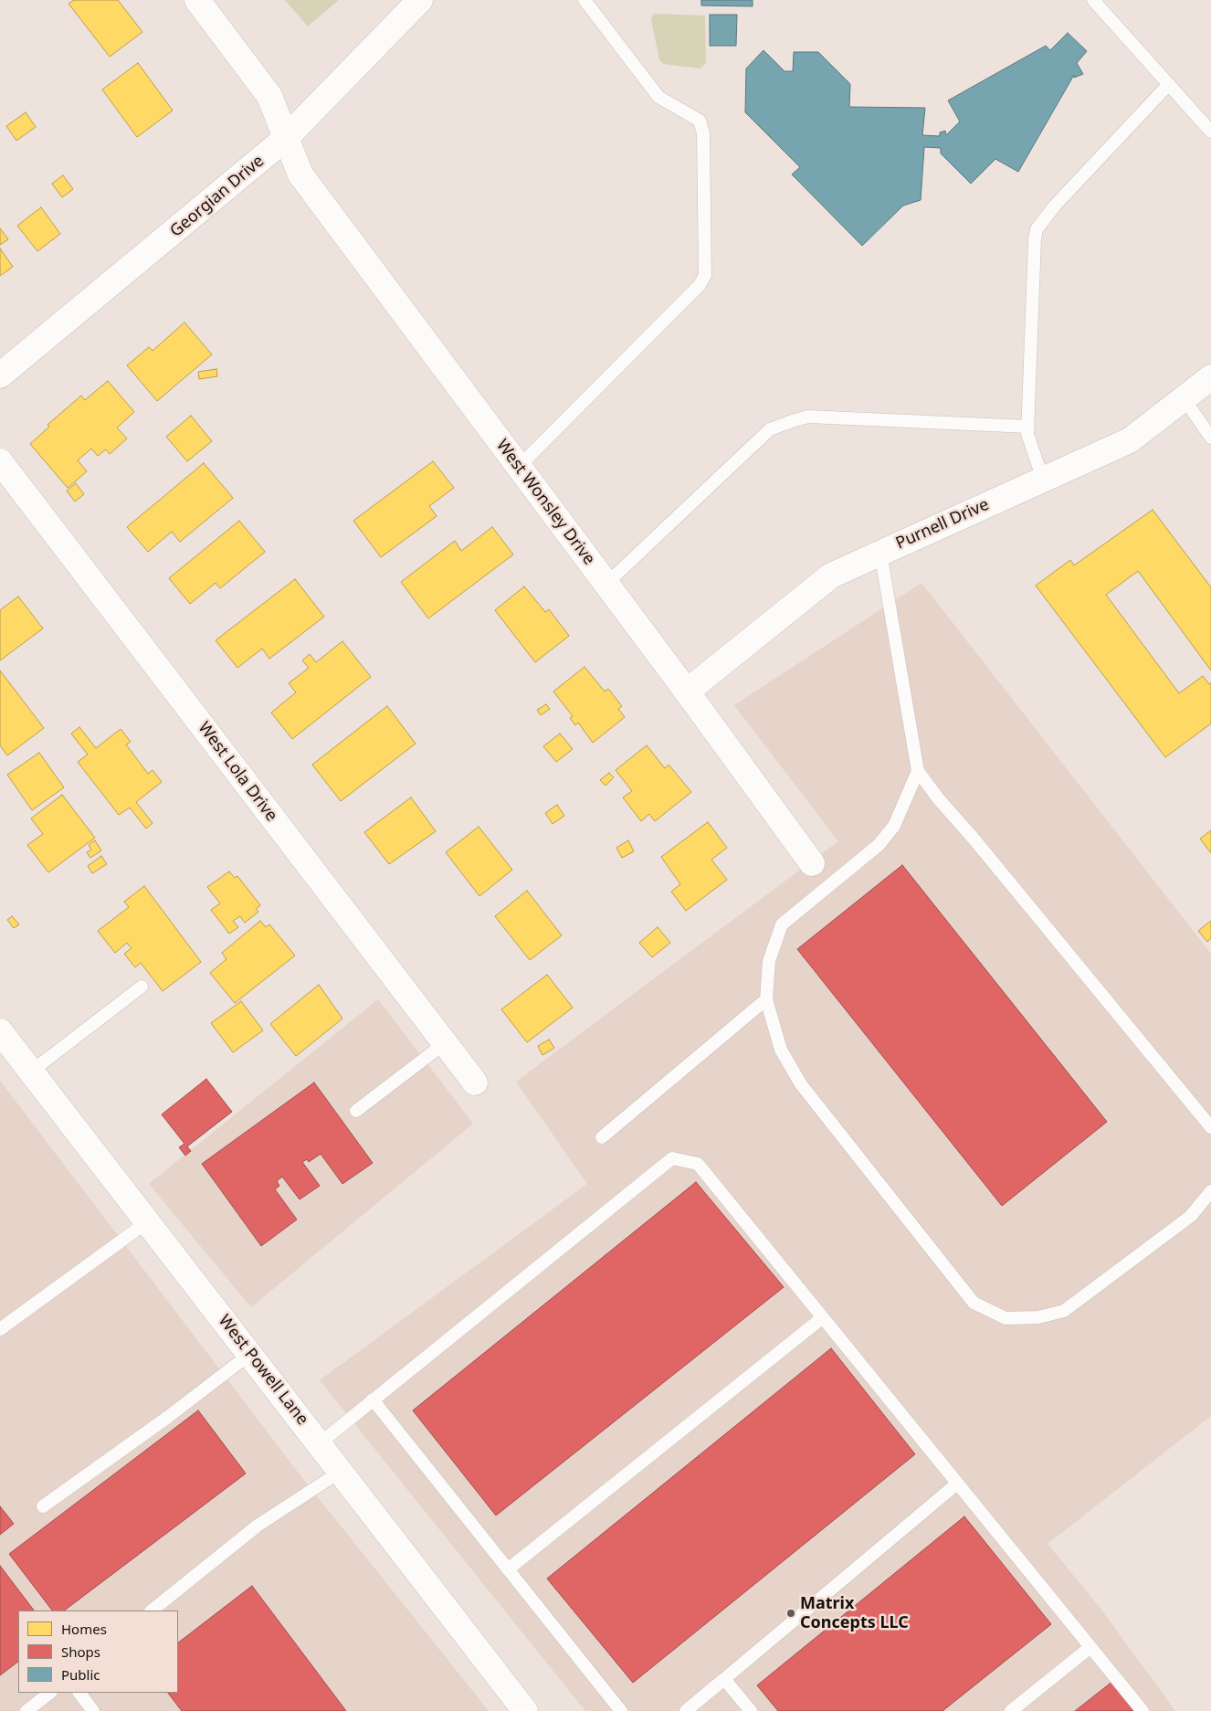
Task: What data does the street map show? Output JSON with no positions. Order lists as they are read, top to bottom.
{
  "streets": {
    "street": [
      "Georgian Drive",
      "West Wonsley Drive",
      "Purnell Drive",
      "West Lola Drive",
      "West Powell Lane"
    ]
  },
  "crossings": [
    ["Georgian Drive", "West Wonsley Drive"],
    ["West Wonsley Drive", "Purnell Drive"]
  ],
  "places": ["Matrix Concepts LLC"],
  "legend": ["Homes", "Shops", "Public"]
}
